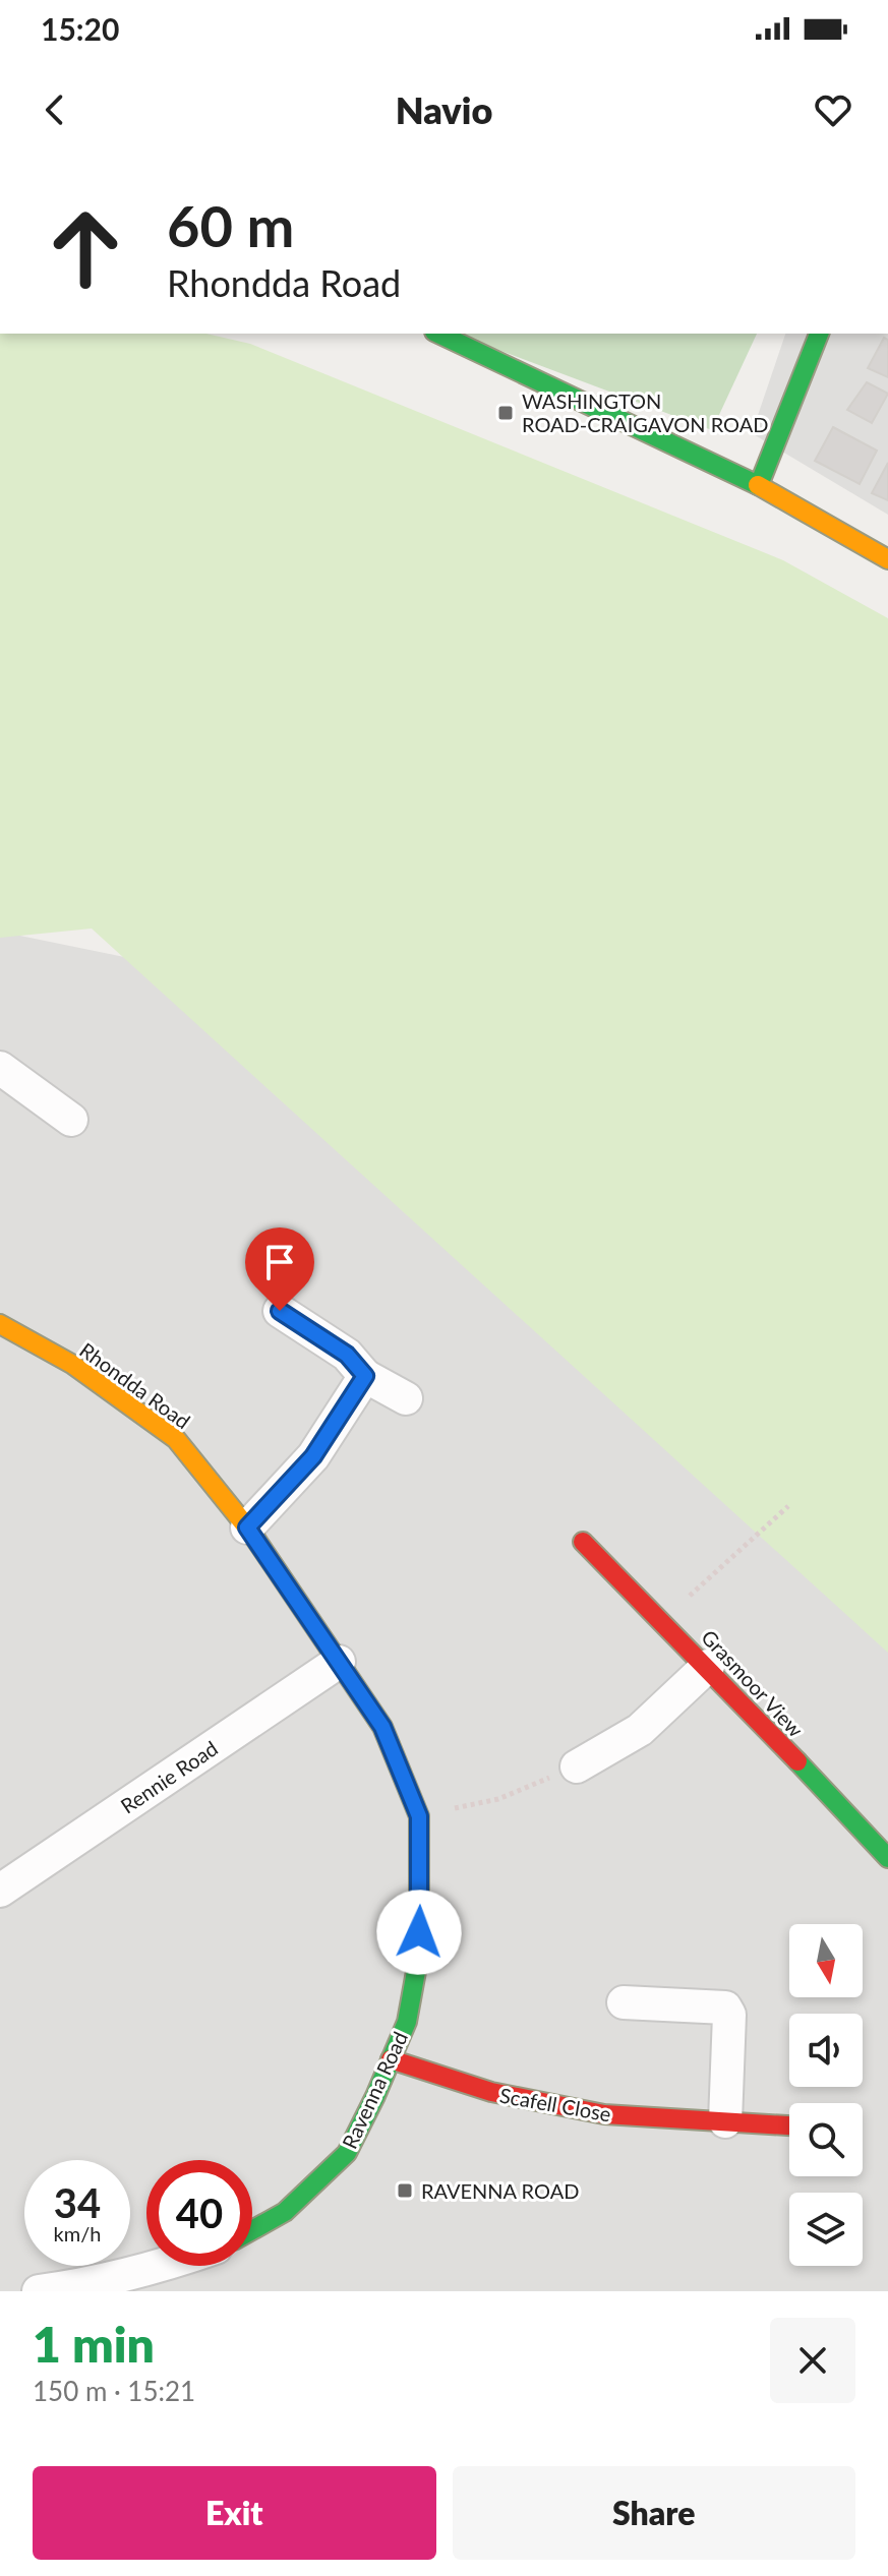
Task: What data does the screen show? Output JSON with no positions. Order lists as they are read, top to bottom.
{
  "streets": {
    "street": [
      "Rhondda Road",
      "Grasmoor View",
      "Rennie Road",
      "Ravenna Road",
      "Scafell Close"
    ]
  },
  "crossings": [
    ["Rhondda Road", "Rennie Road"],
    ["Rhondda Road", "Ravenna Road"],
    ["Rennie Road", "Ravenna Road"],
    ["Ravenna Road", "Scafell Close"]
  ],
  "places": {
    "transit": ["WASHINGTON ROAD-CRAIGAVON ROAD", "RAVENNA ROAD"]
  },
  "north": "bottom",
  "page": {
    "status": "15:20",
    "header": "Navio",
    "turn": ["60 m", "Rhondda Road"],
    "speed": "34 km/h",
    "limit": "40",
    "heading": ["1 min", "150 m · 15:21"],
    "buttons": ["Exit", "Share"]
  }
}
